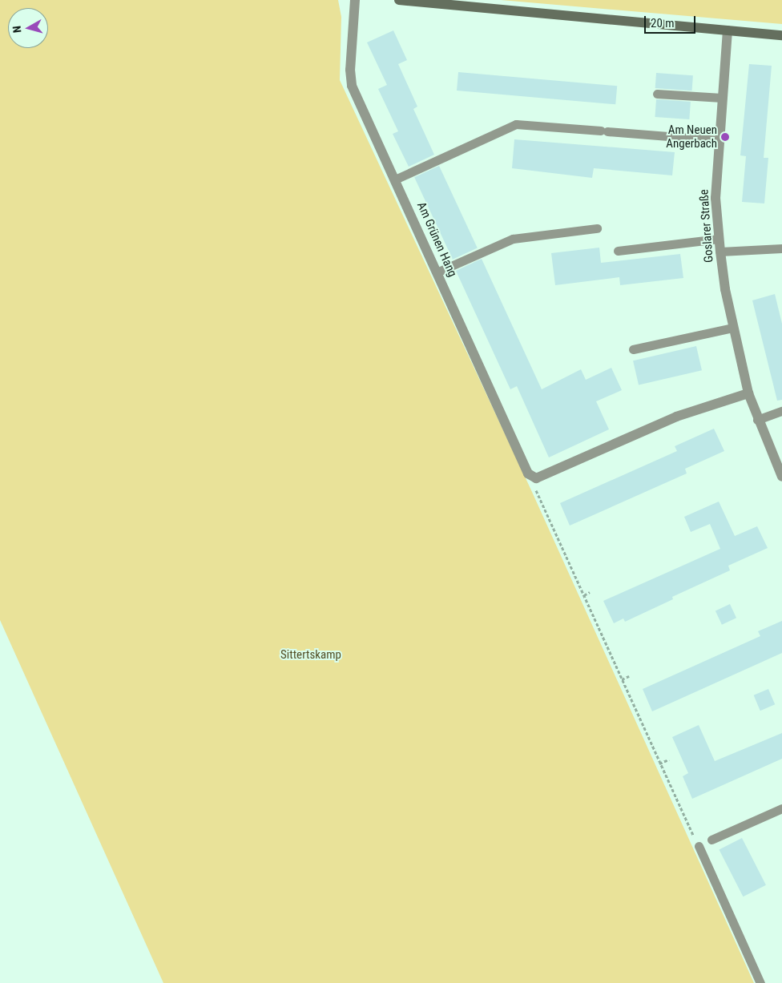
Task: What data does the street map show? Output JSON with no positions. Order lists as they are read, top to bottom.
{
  "streets": {
    "street": ["Goslarer Straße", "Am Grünen Hang"]
  },
  "parks": ["Sittertskamp"],
  "places": ["Am Neuen Angerbach"],
  "scale_bar": "20 m",
  "north": "left"
}
